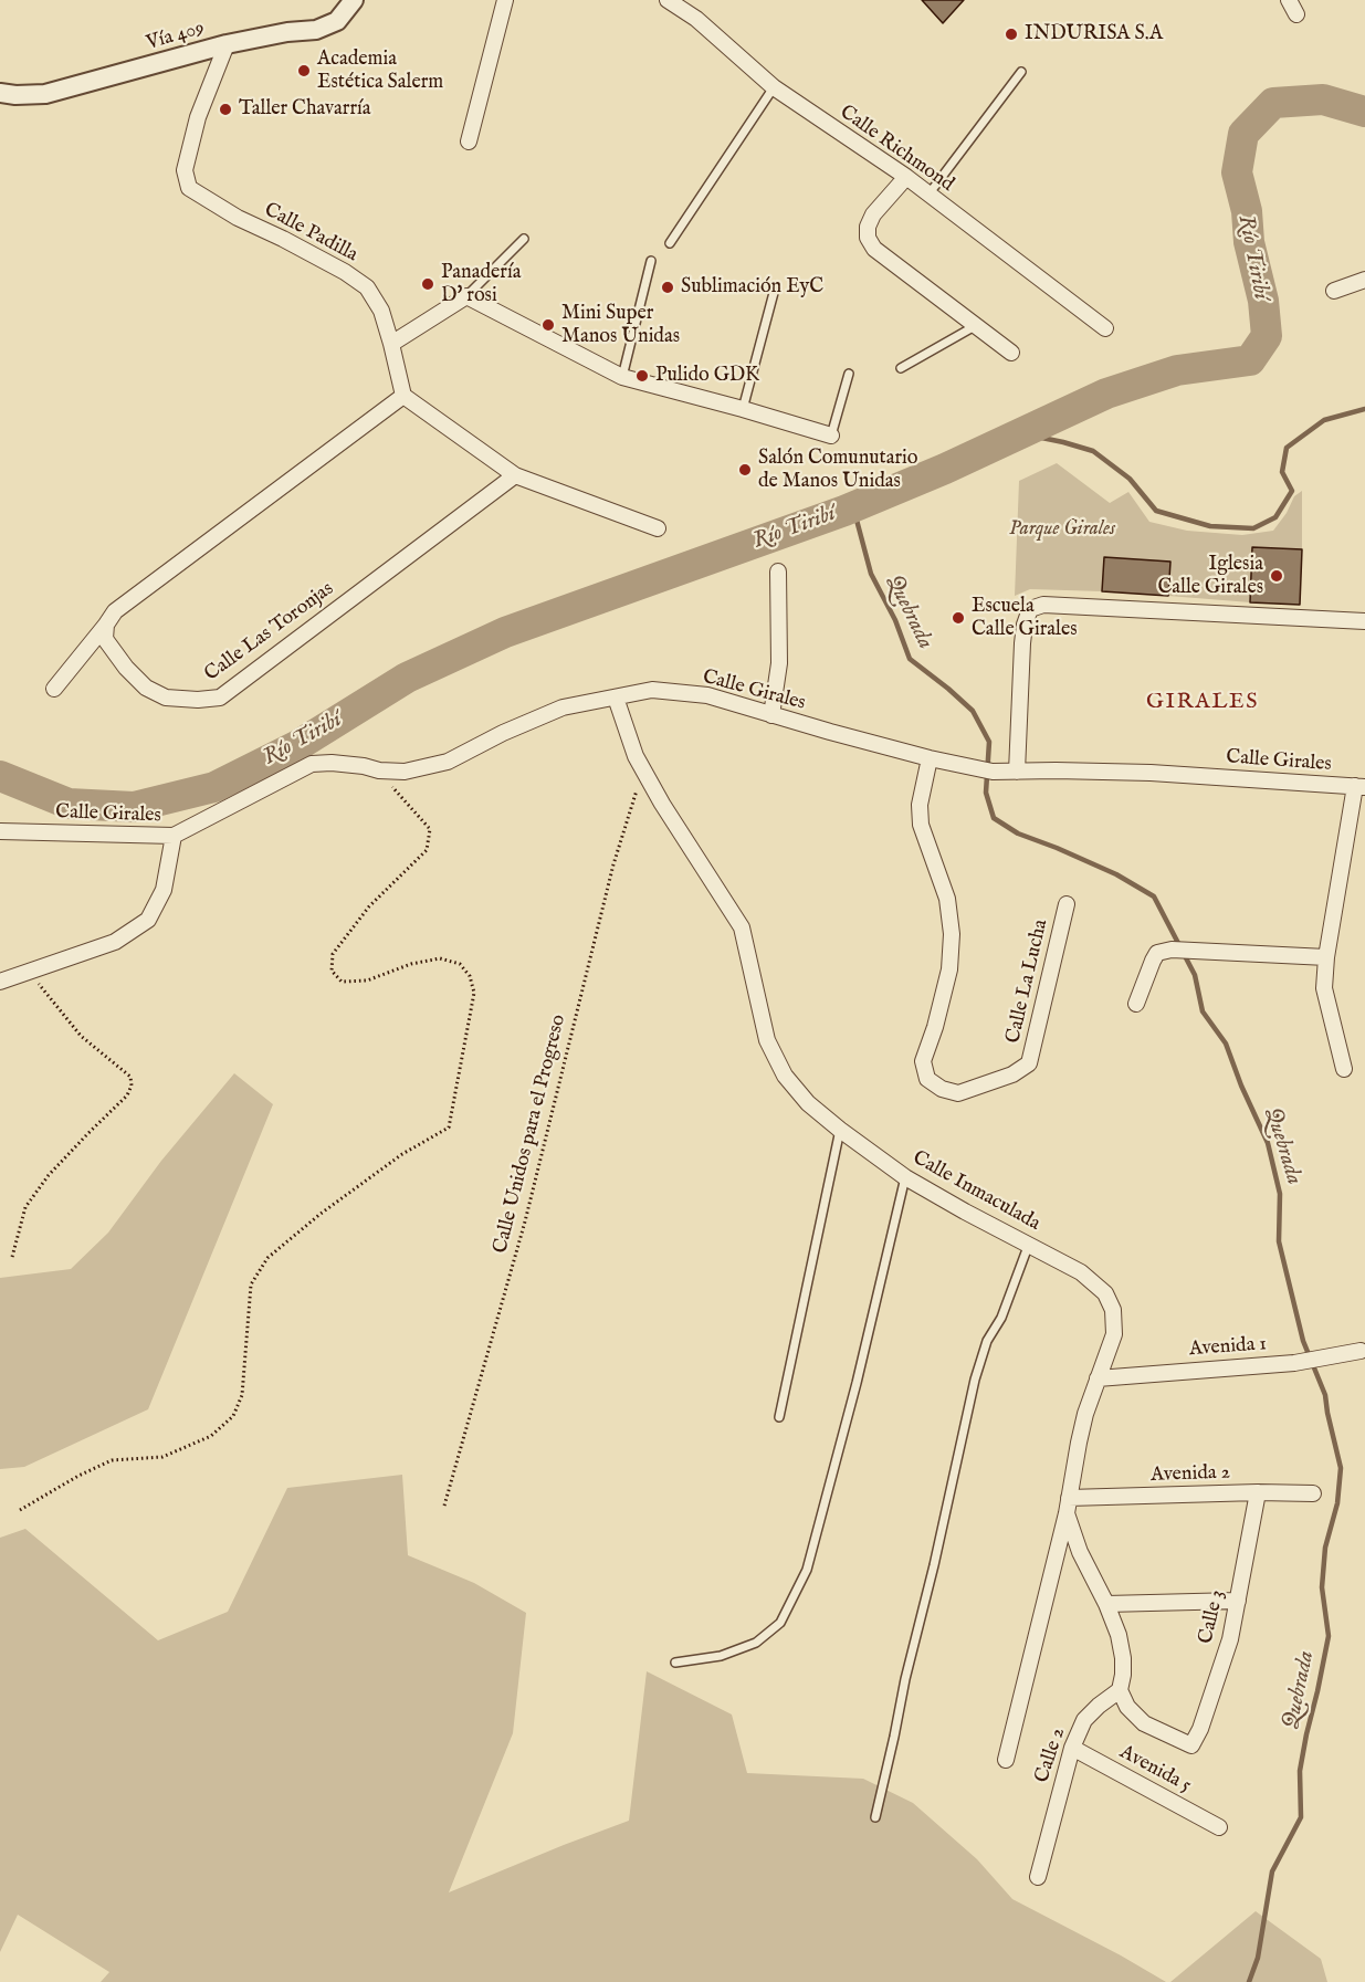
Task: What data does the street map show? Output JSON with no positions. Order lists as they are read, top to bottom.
{
  "streets": {
    "street": [
      "Vía 409",
      "Calle Richmond",
      "Calle Padilla",
      "Calle Las Toronjas",
      "Calle Girales",
      "Calle La Lucha",
      "Calle Inmaculada",
      "Avenida 1",
      "Avenida 2",
      "Calle 3",
      "Calle 2",
      "Avenida 5"
    ],
    "path": ["Calle Unidos para el Progreso"]
  },
  "crossings": [
    ["Vía 409", "Calle Padilla"],
    ["Calle Girales", "Calle La Lucha"],
    ["Calle Girales", "Calle Inmaculada"],
    ["Calle Unidos para el Progreso", "Calle Inmaculada"],
    ["Calle Inmaculada", "Avenida 1"],
    ["Calle Inmaculada", "Avenida 2"],
    ["Avenida 2", "Calle 3"],
    ["Calle 3", "Calle 2"],
    ["Calle 2", "Avenida 5"]
  ],
  "districts": ["GIRALES"],
  "water": ["Río Tiribí", "Quebrada"],
  "parks": ["Parque Girales"],
  "places": [
    "INDURISA S.A",
    "Academia Estética Salerm",
    "Taller Chavarría",
    "Panadería D' rosi",
    "Sublimación EyC",
    "Mini Super Manos Unidas",
    "Pulido GDK",
    "Salón Comunutario de Manos Unidas",
    "Iglesia Calle Girales",
    "Escuela Calle Girales"
  ]
}
